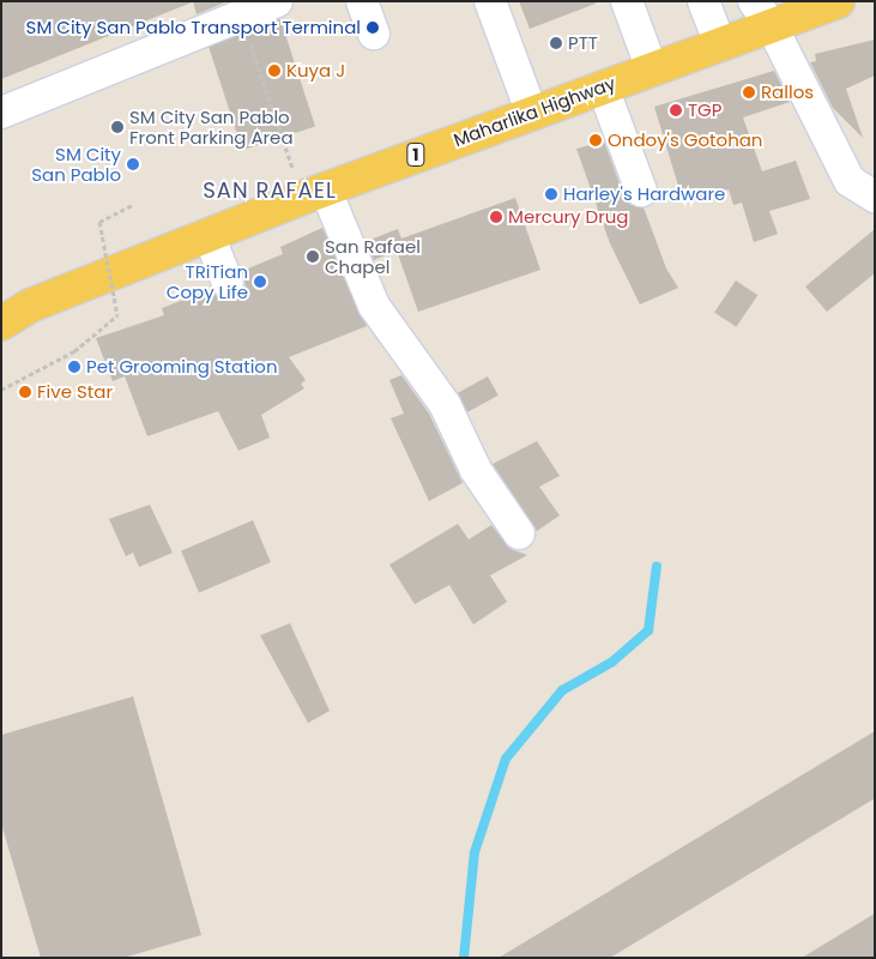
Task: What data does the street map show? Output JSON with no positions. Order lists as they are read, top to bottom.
{
  "streets": {
    "main road": ["Maharlika Highway", "1"]
  },
  "districts": ["SAN RAFAEL"],
  "places": [
    "SM City San Pablo Transport Terminal",
    "PTT",
    "Kuya J",
    "Rallos",
    "TGP",
    "SM City San Pablo Front Parking Area",
    "Ondoy's Gotohan",
    "SM City San Pablo",
    "Harley's Hardware",
    "Mercury Drug",
    "San Rafael Chapel",
    "TRiTian Copy Life",
    "Pet Grooming Station",
    "Five Star"
  ]
}
